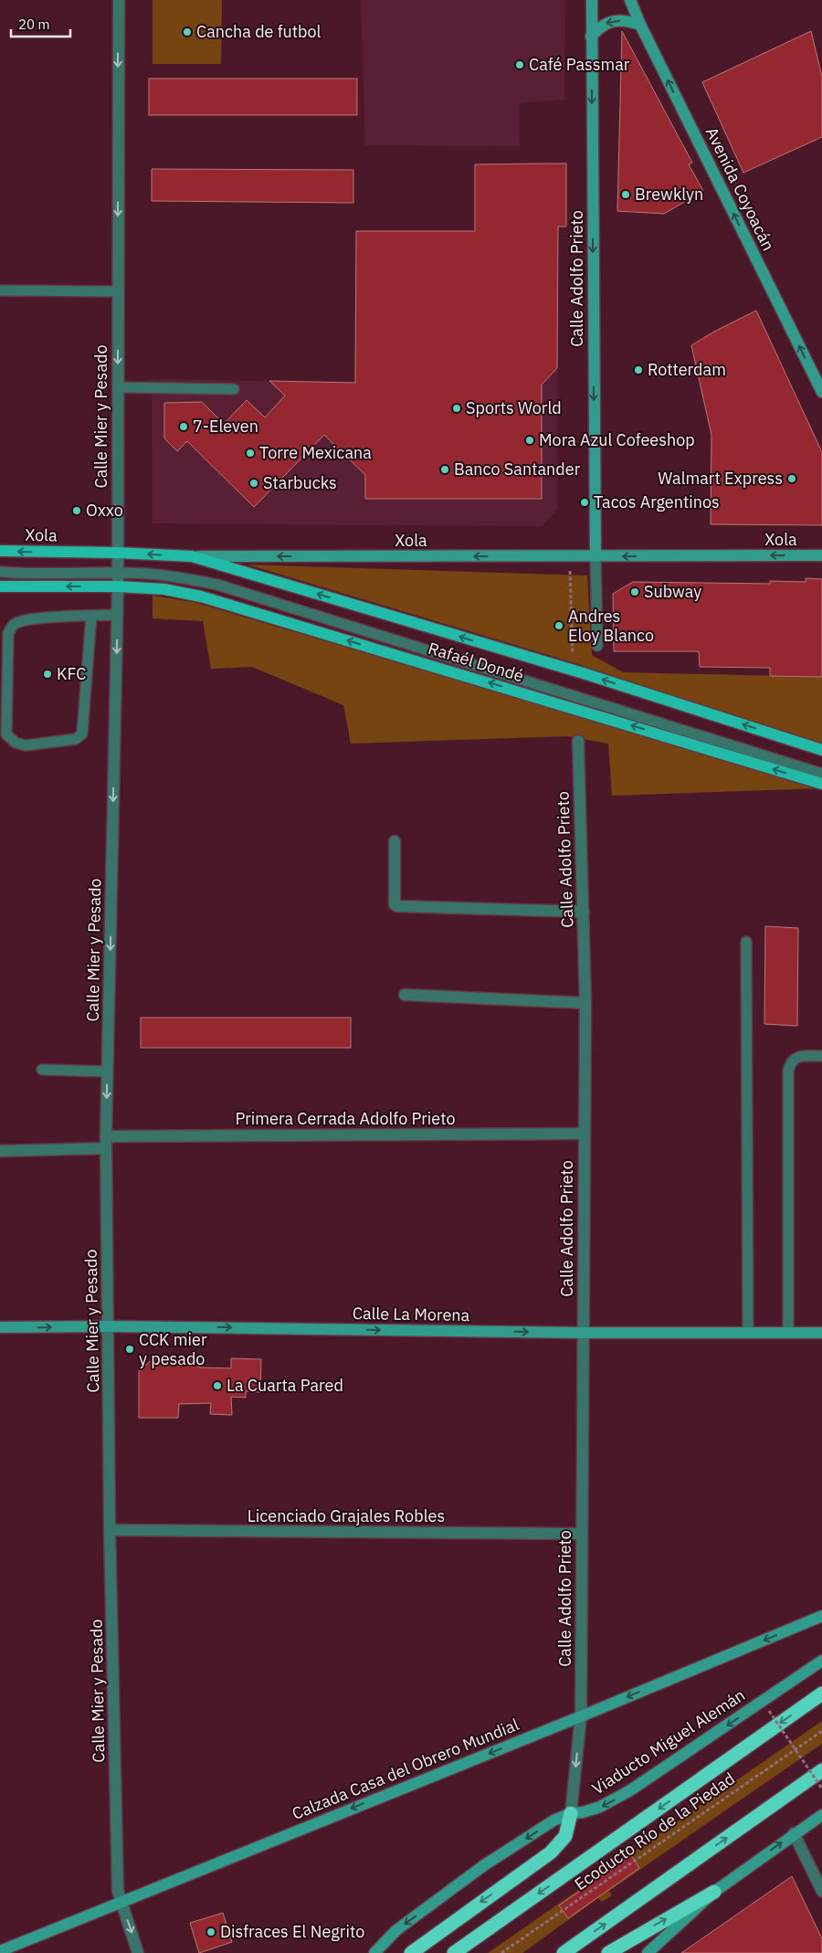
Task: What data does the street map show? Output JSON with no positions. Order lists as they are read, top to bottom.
{
  "streets": {
    "main road": ["Xola", "Rafaél Dondé"],
    "street": [
      "Avenida Coyoacán",
      "Calle Adolfo Prieto",
      "Calle Mier y Pesado",
      "Primera Cerrada Adolfo Prieto",
      "Calle La Morena",
      "Licenciado Grajales Robles",
      "Viaducto Miguel Alemán",
      "Calzada Casa del Obrero Mundial"
    ],
    "path": ["Ecoducto Río de la Piedad"]
  },
  "crossings": [
    ["Calle Adolfo Prieto", "Xola"],
    ["Calle Adolfo Prieto", "Primera Cerrada Adolfo Prieto"],
    ["Calle Adolfo Prieto", "Calle La Morena"],
    ["Calle Adolfo Prieto", "Licenciado Grajales Robles"],
    ["Calle Adolfo Prieto", "Viaducto Miguel Alemán"],
    ["Calle Adolfo Prieto", "Calzada Casa del Obrero Mundial"],
    ["Calle Mier y Pesado", "Xola"],
    ["Calle Mier y Pesado", "Rafaél Dondé"],
    ["Calle Mier y Pesado", "Primera Cerrada Adolfo Prieto"],
    ["Calle Mier y Pesado", "Calle La Morena"],
    ["Calle Mier y Pesado", "Licenciado Grajales Robles"],
    ["Calle Mier y Pesado", "Calzada Casa del Obrero Mundial"],
    ["Xola", "Rafaél Dondé"]
  ],
  "one_way": [
    "Avenida Coyoacán",
    "Calle Adolfo Prieto",
    "Calle Mier y Pesado",
    "Xola",
    "Rafaél Dondé",
    "Calle La Morena",
    "Viaducto Miguel Alemán",
    "Calzada Casa del Obrero Mundial"
  ],
  "places": [
    "Cancha de futbol",
    "Café Passmar",
    "Brewklyn",
    "Rotterdam",
    "Sports World",
    "7-Eleven",
    "Mora Azul Cofeeshop",
    "Torre Mexicana",
    "Banco Santander",
    "Walmart Express",
    "Starbucks",
    "Tacos Argentinos",
    "Oxxo",
    "Subway",
    "Andres Eloy Blanco",
    "KFC",
    "CCK mier y pesado",
    "La Cuarta Pared",
    "Disfraces El Negrito"
  ],
  "scale_bar": "20 m"
}
